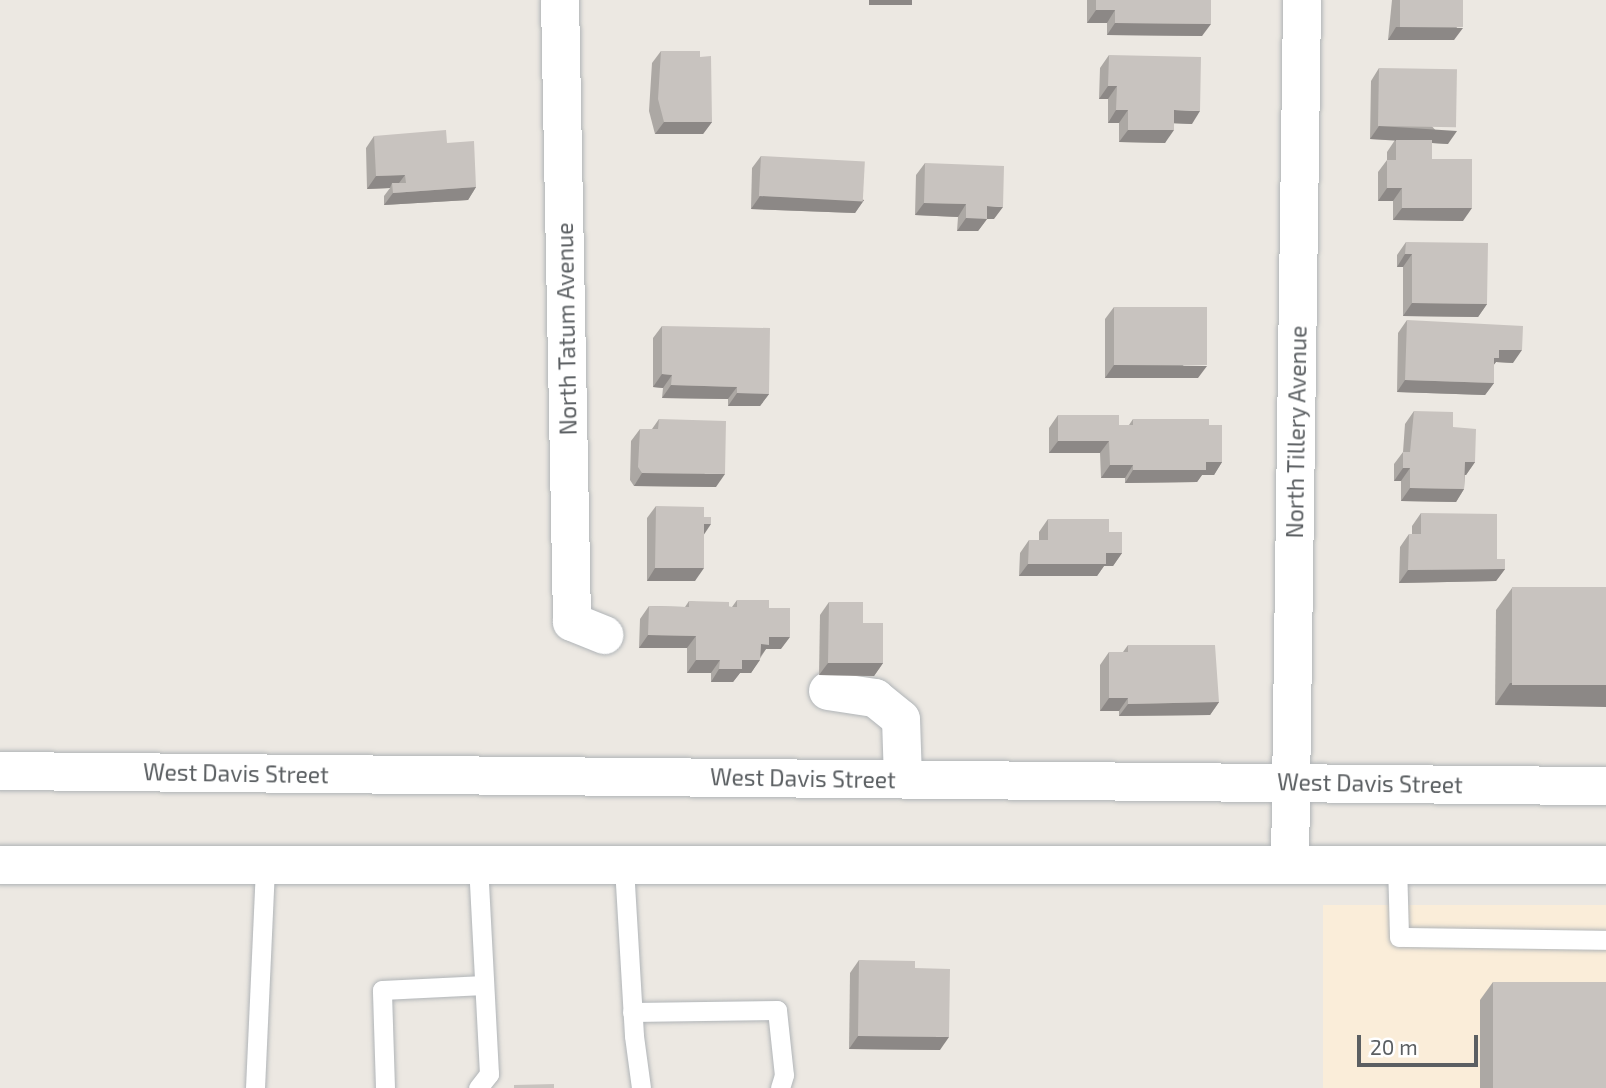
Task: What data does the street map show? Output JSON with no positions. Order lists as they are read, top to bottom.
{
  "streets": {
    "main road": ["North Tatum Avenue", "North Tillery Avenue", "West Davis Street"]
  },
  "crossings": [
    ["North Tillery Avenue", "West Davis Street"]
  ],
  "scale_bar": "20 m"
}
